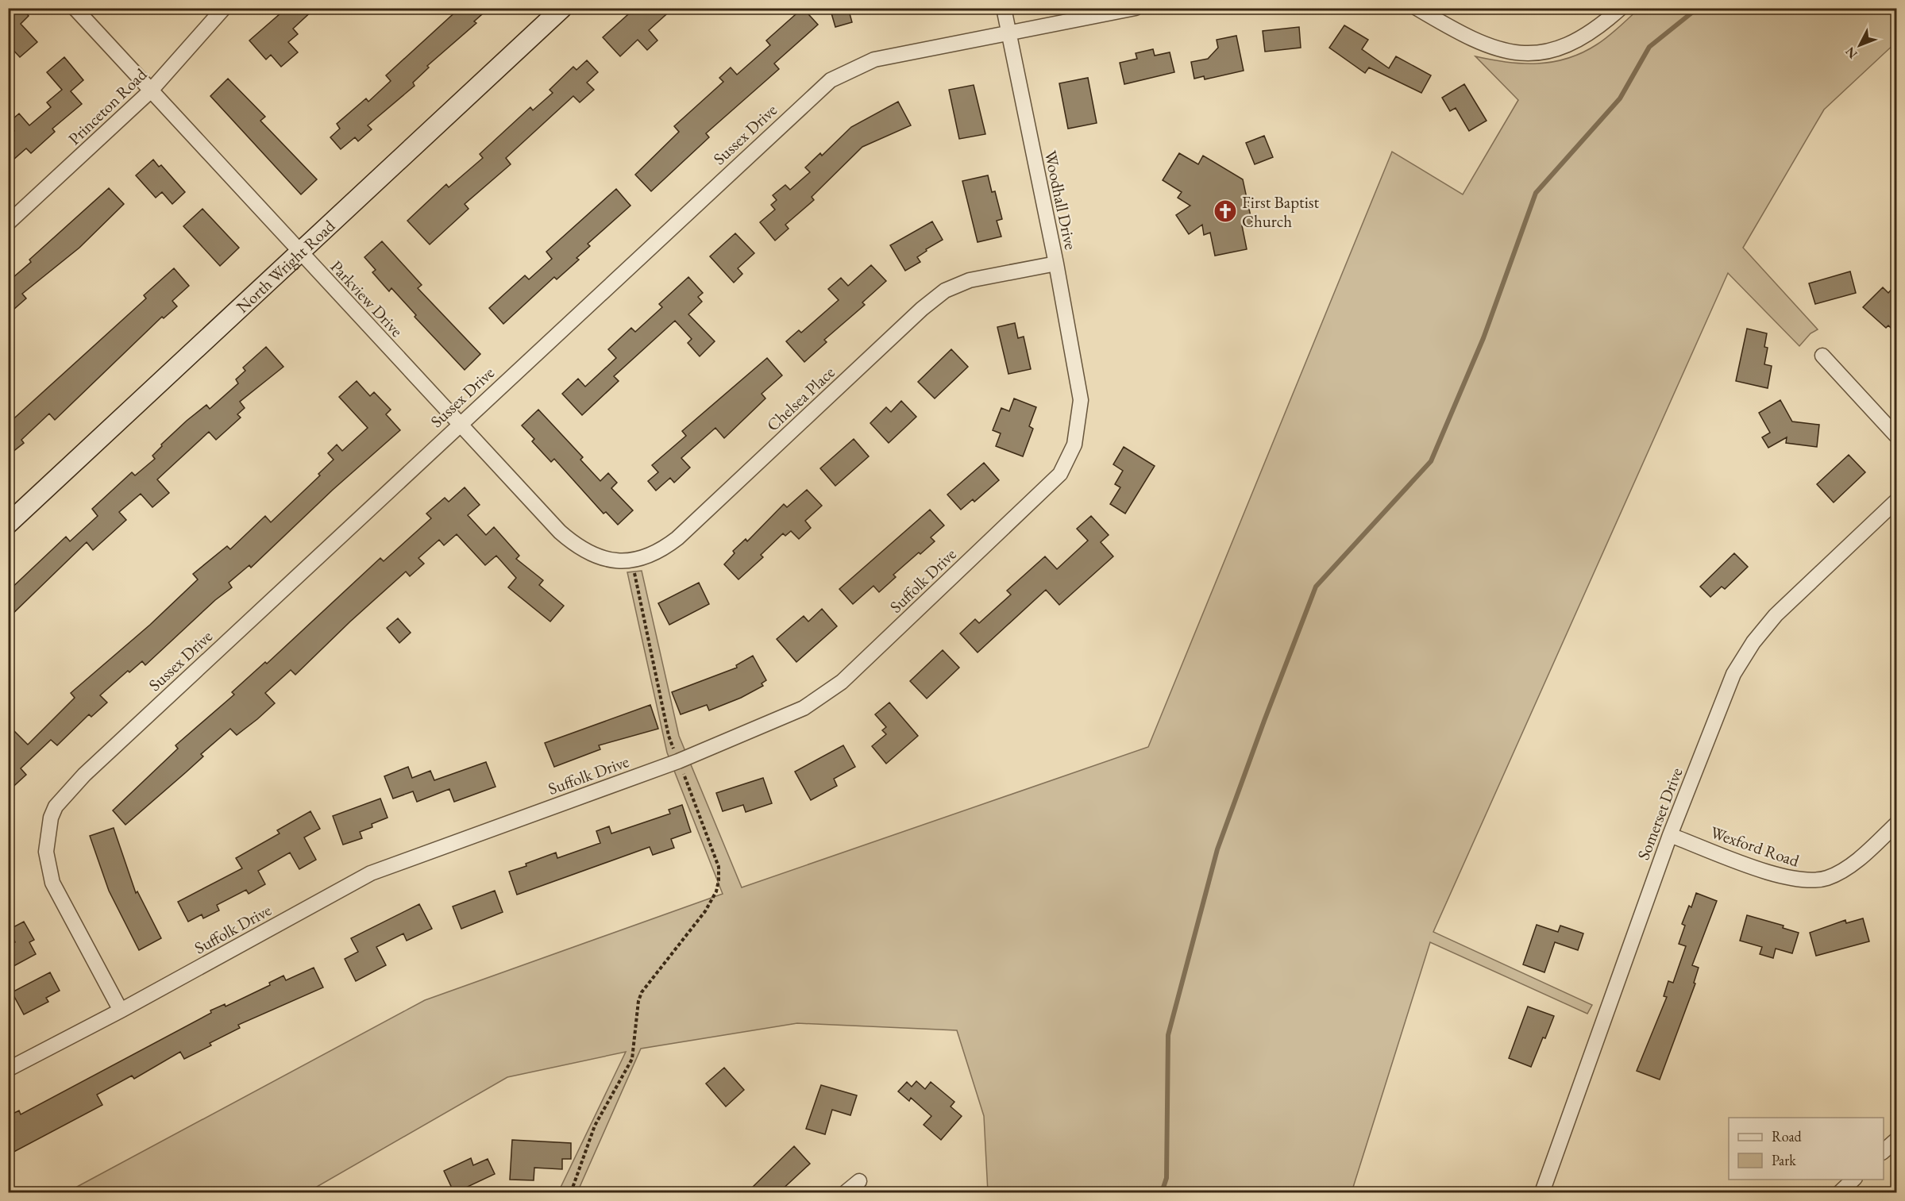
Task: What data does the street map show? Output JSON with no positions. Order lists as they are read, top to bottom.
{
  "streets": {
    "main road": ["North Wright Road"],
    "street": [
      "Princeton Road",
      "Sussex Drive",
      "Woodhall Drive",
      "Parkview Drive",
      "Chelsea Place",
      "Suffolk Drive",
      "Somerset Drive",
      "Wexford Road"
    ]
  },
  "crossings": [
    ["Princeton Road", "Parkview Drive"],
    ["Sussex Drive", "Woodhall Drive"],
    ["Sussex Drive", "Parkview Drive"],
    ["Sussex Drive", "Suffolk Drive"],
    ["Woodhall Drive", "Chelsea Place"],
    ["Woodhall Drive", "Suffolk Drive"],
    ["North Wright Road", "Parkview Drive"],
    ["Parkview Drive", "Chelsea Place"],
    ["Somerset Drive", "Wexford Road"]
  ],
  "places": {
    "church": ["First Baptist Church"]
  },
  "legend": ["Road", "Park"],
  "north": "bottom left"
}
